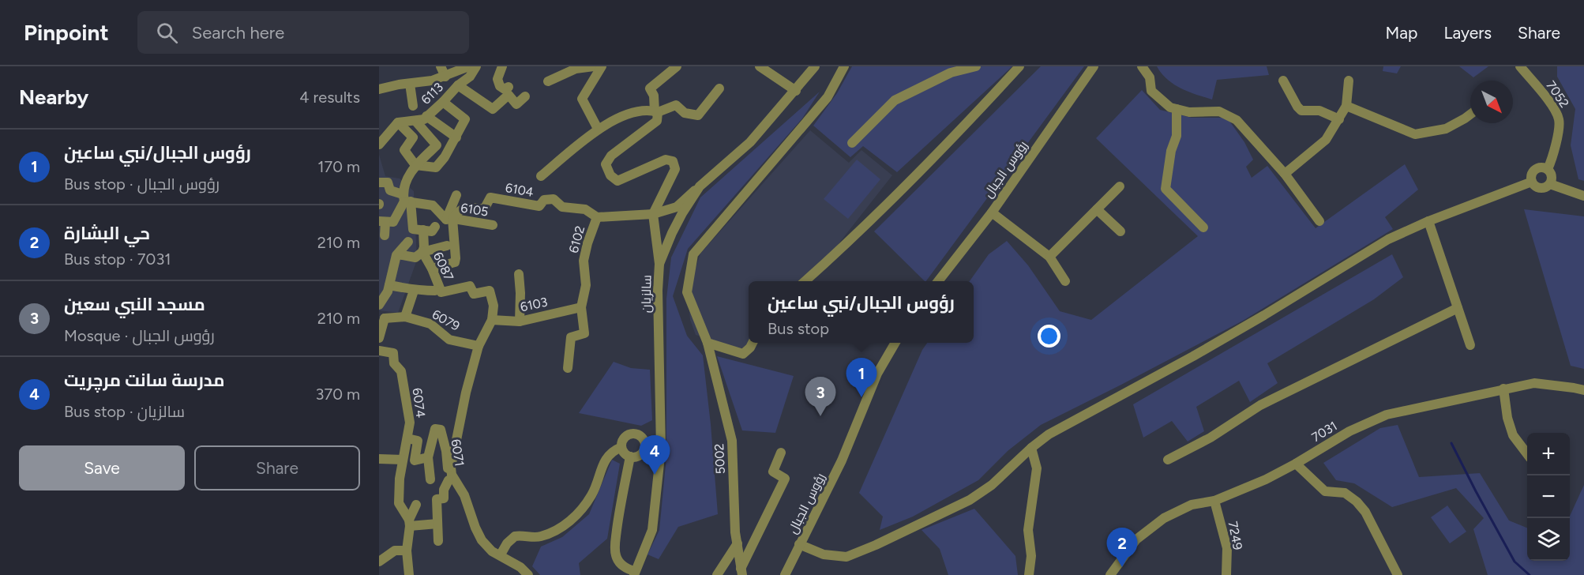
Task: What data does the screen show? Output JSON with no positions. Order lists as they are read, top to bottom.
{
  "streets": {
    "street": [
      "6113",
      "7052",
      "رؤوس الجبال",
      "6104",
      "6105",
      "6102",
      "6087",
      "سالزيان",
      "6103",
      "6079",
      "6074",
      "7031",
      "6071",
      "5002",
      "7249"
    ]
  },
  "crossings": [
    ["6104", "6105"],
    ["6104", "6102"],
    ["6102", "سالزيان"],
    ["6102", "6103"],
    ["6087", "6103"],
    ["6087", "6079"],
    ["7031", "7249"]
  ],
  "north": "bottom right",
  "page": {
    "header": "Pinpoint",
    "search": "Search here",
    "nav": ["Map", "Layers", "Share"],
    "heading": ["Nearby", "4 results"],
    "list": [
      {
        "mark": "1",
        "name": "رؤوس الجبال/نبي ساعين",
        "note": "Bus stop · رؤوس الجبال",
        "value": "170 m"
      },
      {
        "mark": "2",
        "name": "حي البشارة",
        "note": "Bus stop · 7031",
        "value": "210 m"
      },
      {
        "mark": "3",
        "name": "مسجد النبي سعين",
        "note": "Mosque · رؤوس الجبال",
        "value": "210 m"
      },
      {
        "mark": "4",
        "name": "مدرسة سانت مرچريت",
        "note": "Bus stop · سالزيان",
        "value": "370 m"
      }
    ],
    "popup": ["رؤوس الجبال/نبي ساعين", "Bus stop"],
    "pins": [
      "1",
      "3",
      "4",
      "2"
    ],
    "buttons": ["Save", "Share"],
    "map_buttons": ["+", "−"]
  }
}
